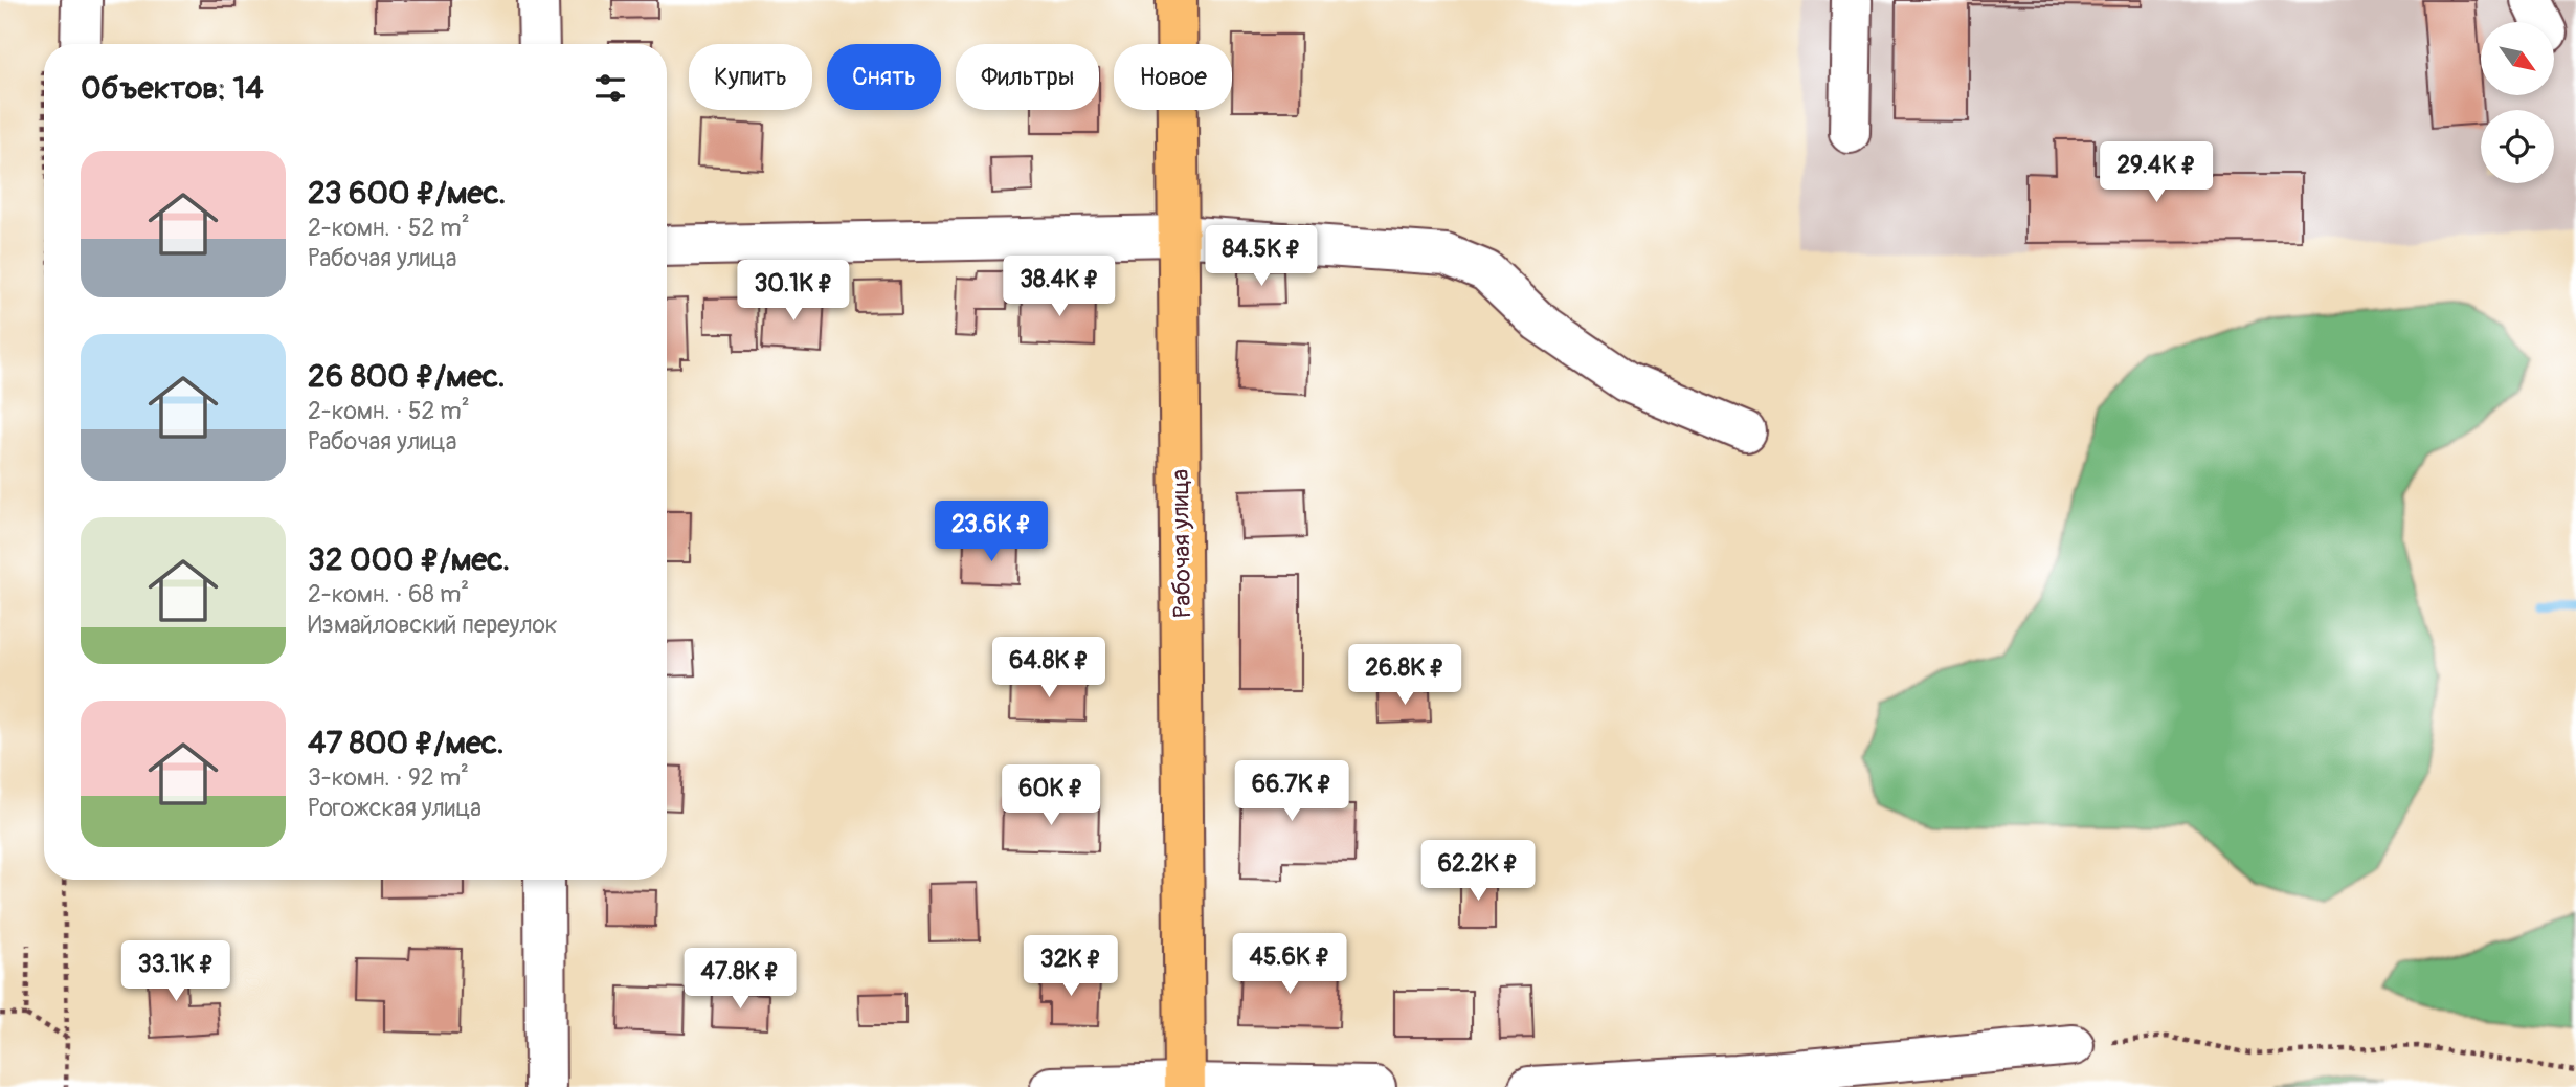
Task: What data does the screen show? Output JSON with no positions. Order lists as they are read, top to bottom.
{
  "streets": {
    "main road": ["Рабочая улица"]
  },
  "north": "bottom right",
  "page": {
    "chip": [
      "Купить",
      "Снять",
      "Фильтры",
      "Новое"
    ],
    "heading": "Объектов: 14",
    "list": [
      {
        "name": "23 600 ₽/мес.",
        "note": "2-комн. · 52 m² · Рабочая улица"
      },
      {
        "name": "26 800 ₽/мес.",
        "note": "2-комн. · 52 m² · Рабочая улица"
      },
      {
        "name": "32 000 ₽/мес.",
        "note": "2-комн. · 68 m² · Измайловский переулок"
      },
      {
        "name": "47 800 ₽/мес.",
        "note": "3-комн. · 92 m² · Рогожская улица"
      }
    ],
    "price": [
      "29.4K ₽",
      "84.5K ₽",
      "38.4K ₽",
      "30.1K ₽",
      "23.6K ₽",
      "64.8K ₽",
      "26.8K ₽",
      "66.7K ₽",
      "60K ₽",
      "62.2K ₽",
      "45.6K ₽",
      "32K ₽",
      "33.1K ₽",
      "47.8K ₽"
    ]
  }
}
